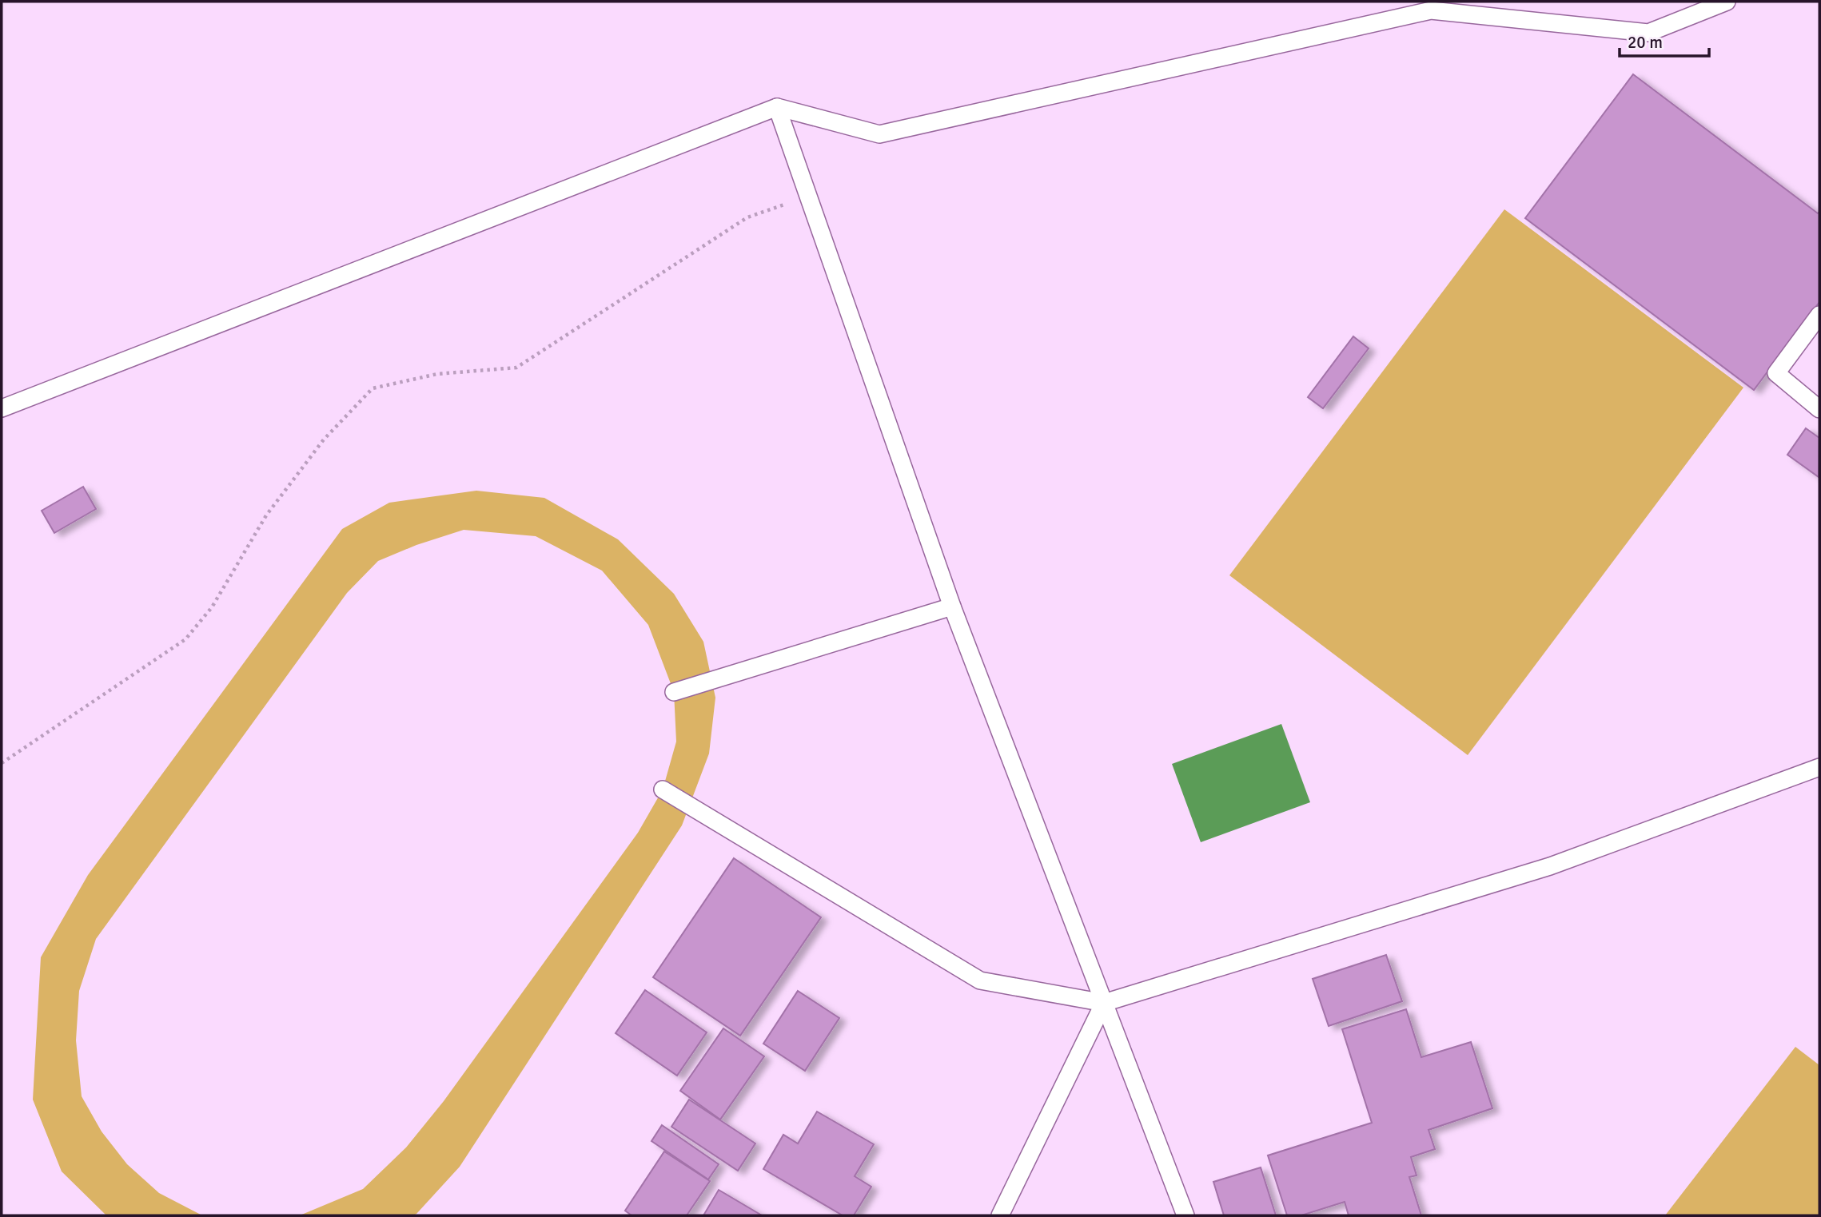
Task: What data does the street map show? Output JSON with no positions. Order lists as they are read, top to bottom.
{
  "scale_bar": "20 m"
}
